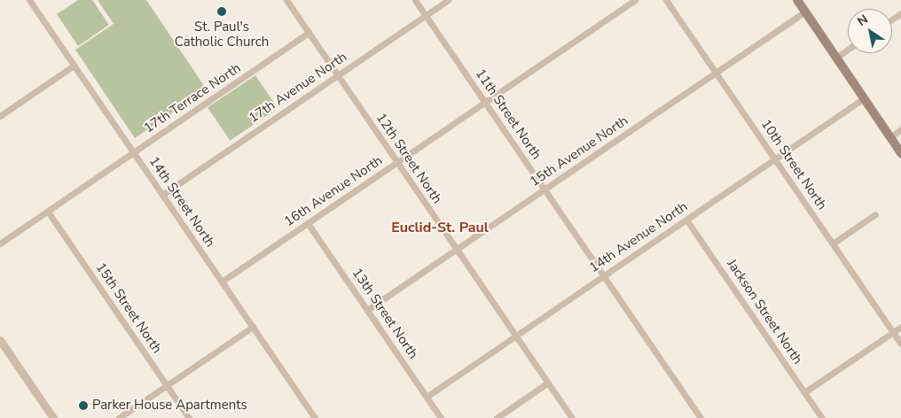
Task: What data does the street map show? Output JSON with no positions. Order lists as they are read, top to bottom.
{
  "streets": {
    "street": [
      "17th Avenue North",
      "17th Terrace North",
      "11th Street North",
      "15th Avenue North",
      "12th Street North",
      "10th Street North",
      "16th Avenue North",
      "14th Street North",
      "14th Avenue North",
      "15th Street North",
      "Jackson Street North",
      "13th Street North"
    ]
  },
  "crossings": [
    ["17th Avenue North", "11th Street North"],
    ["17th Avenue North", "12th Street North"],
    ["17th Avenue North", "14th Street North"],
    ["17th Terrace North", "12th Street North"],
    ["17th Terrace North", "14th Street North"],
    ["11th Street North", "15th Avenue North"],
    ["11th Street North", "16th Avenue North"],
    ["11th Street North", "14th Avenue North"],
    ["15th Avenue North", "12th Street North"],
    ["15th Avenue North", "10th Street North"],
    ["15th Avenue North", "13th Street North"],
    ["12th Street North", "16th Avenue North"],
    ["12th Street North", "14th Avenue North"],
    ["10th Street North", "14th Avenue North"],
    ["16th Avenue North", "14th Street North"],
    ["16th Avenue North", "13th Street North"],
    ["14th Avenue North", "Jackson Street North"],
    ["14th Avenue North", "13th Street North"]
  ],
  "districts": ["Euclid-St. Paul"],
  "places": ["St. Paul's Catholic Church", "Parker House Apartments"],
  "north": "top left"
}
